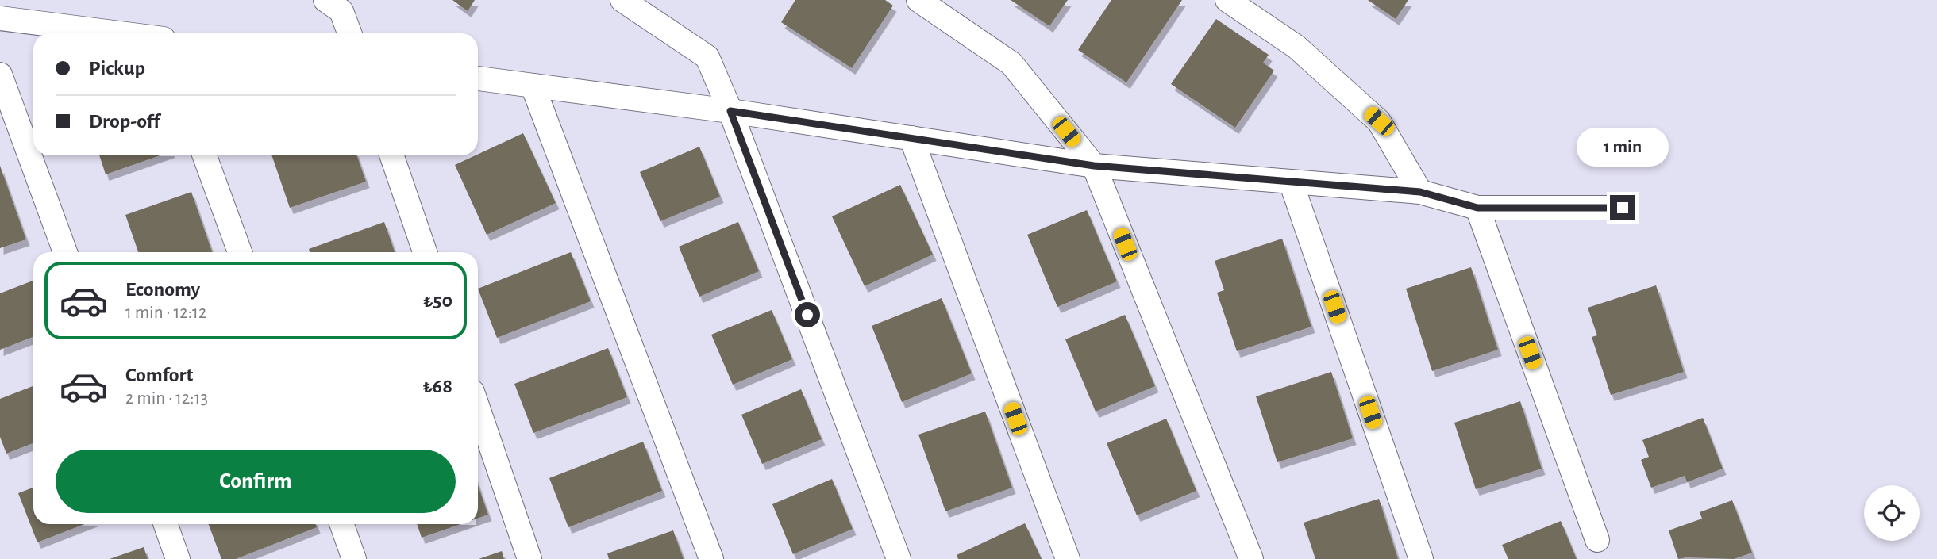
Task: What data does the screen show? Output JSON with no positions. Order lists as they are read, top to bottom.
{
  "page": {
    "banner": ["Pickup", "Drop-off"],
    "bubble": "1 min",
    "list": [
      {
        "name": "Economy",
        "note": "1 min · 12:12",
        "value": "₺50"
      },
      {
        "name": "Comfort",
        "note": "2 min · 12:13",
        "value": "₺68"
      }
    ],
    "buttons": "Confirm"
  }
}
